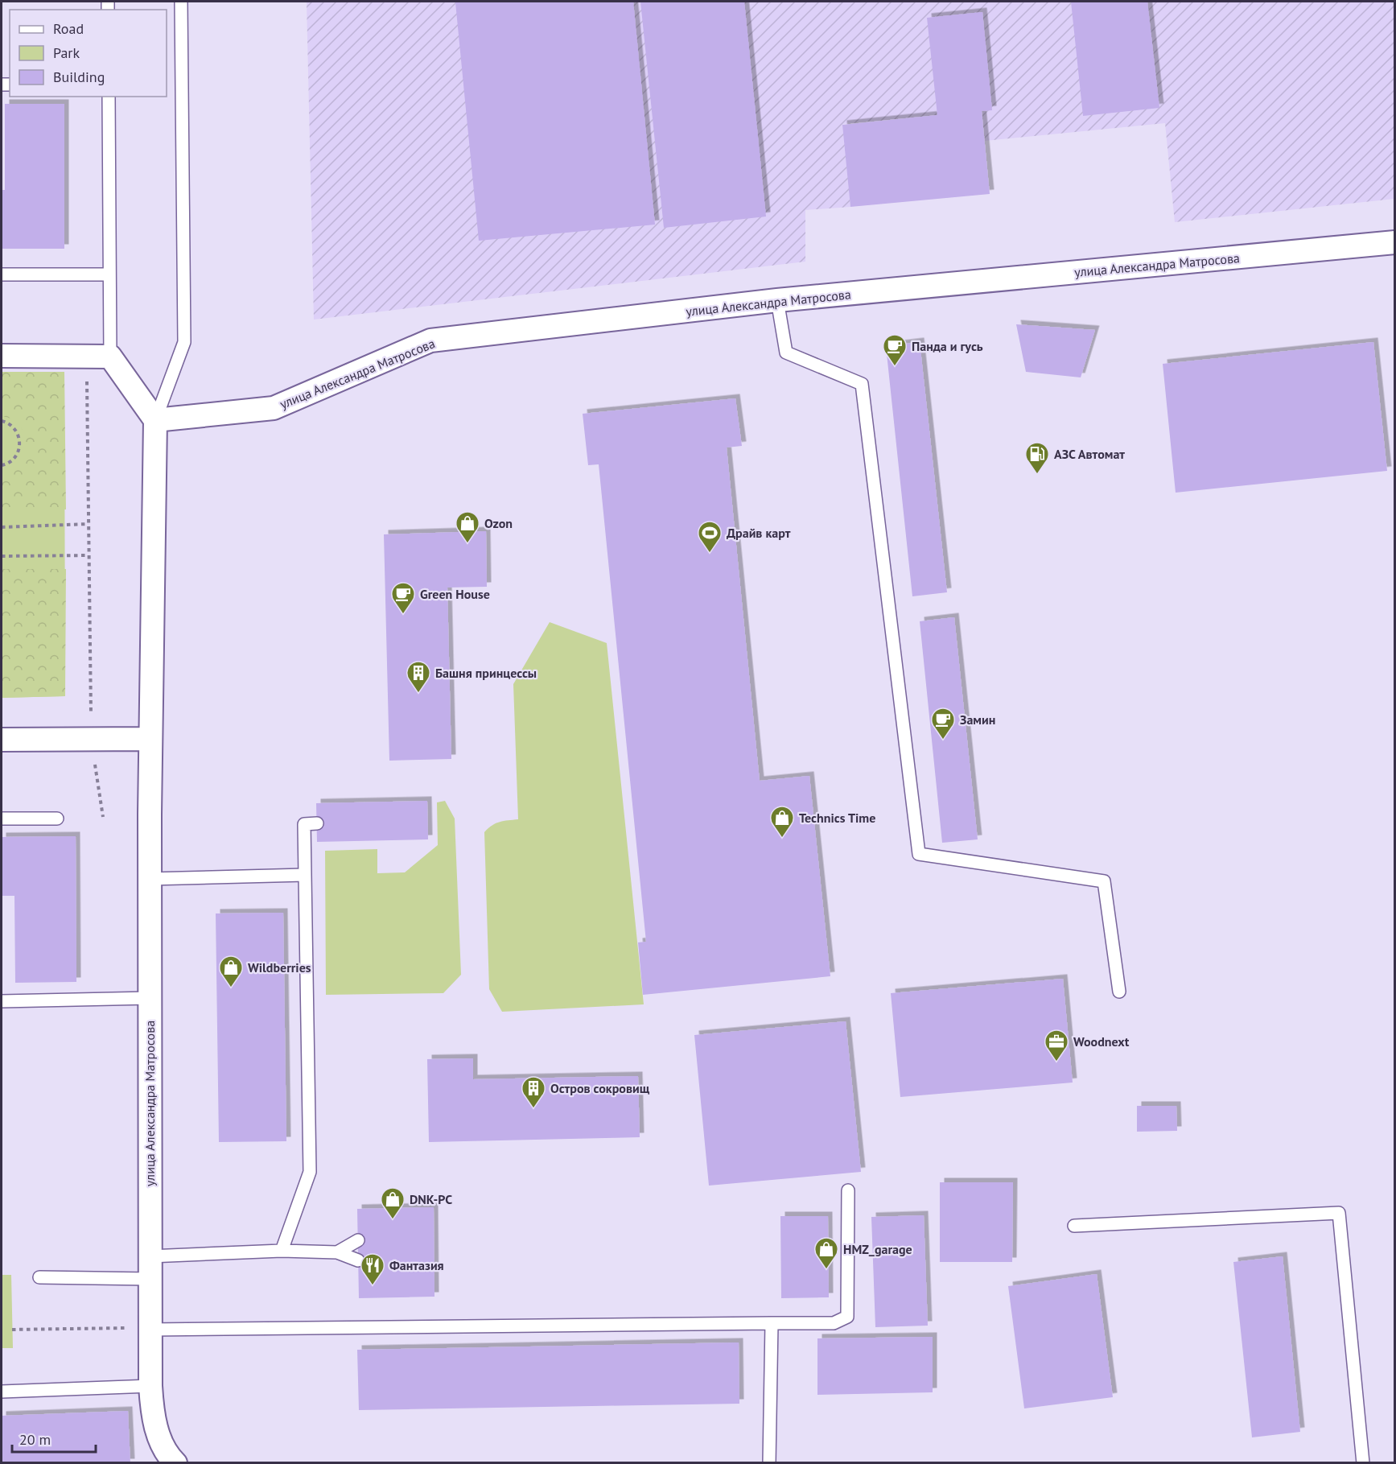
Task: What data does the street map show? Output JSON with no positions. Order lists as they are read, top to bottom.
{
  "streets": {
    "street": ["улица Александра Матросова"]
  },
  "places": {
    "cafe": ["Панда и гусь", "Green House", "Замин"],
    "fuel station": ["АЗС Автомат"],
    "shop": [
      "Ozon",
      "Technics Time",
      "Wildberries",
      "DNK-PC",
      "HMZ_garage"
    ],
    "sports": ["Драйв карт"],
    "building": ["Башня принцессы", "Остров сокровищ"],
    "office": ["Woodnext"],
    "restaurant": ["Фантазия"]
  },
  "legend": ["Road", "Park", "Building"],
  "scale_bar": "20 m"
}
